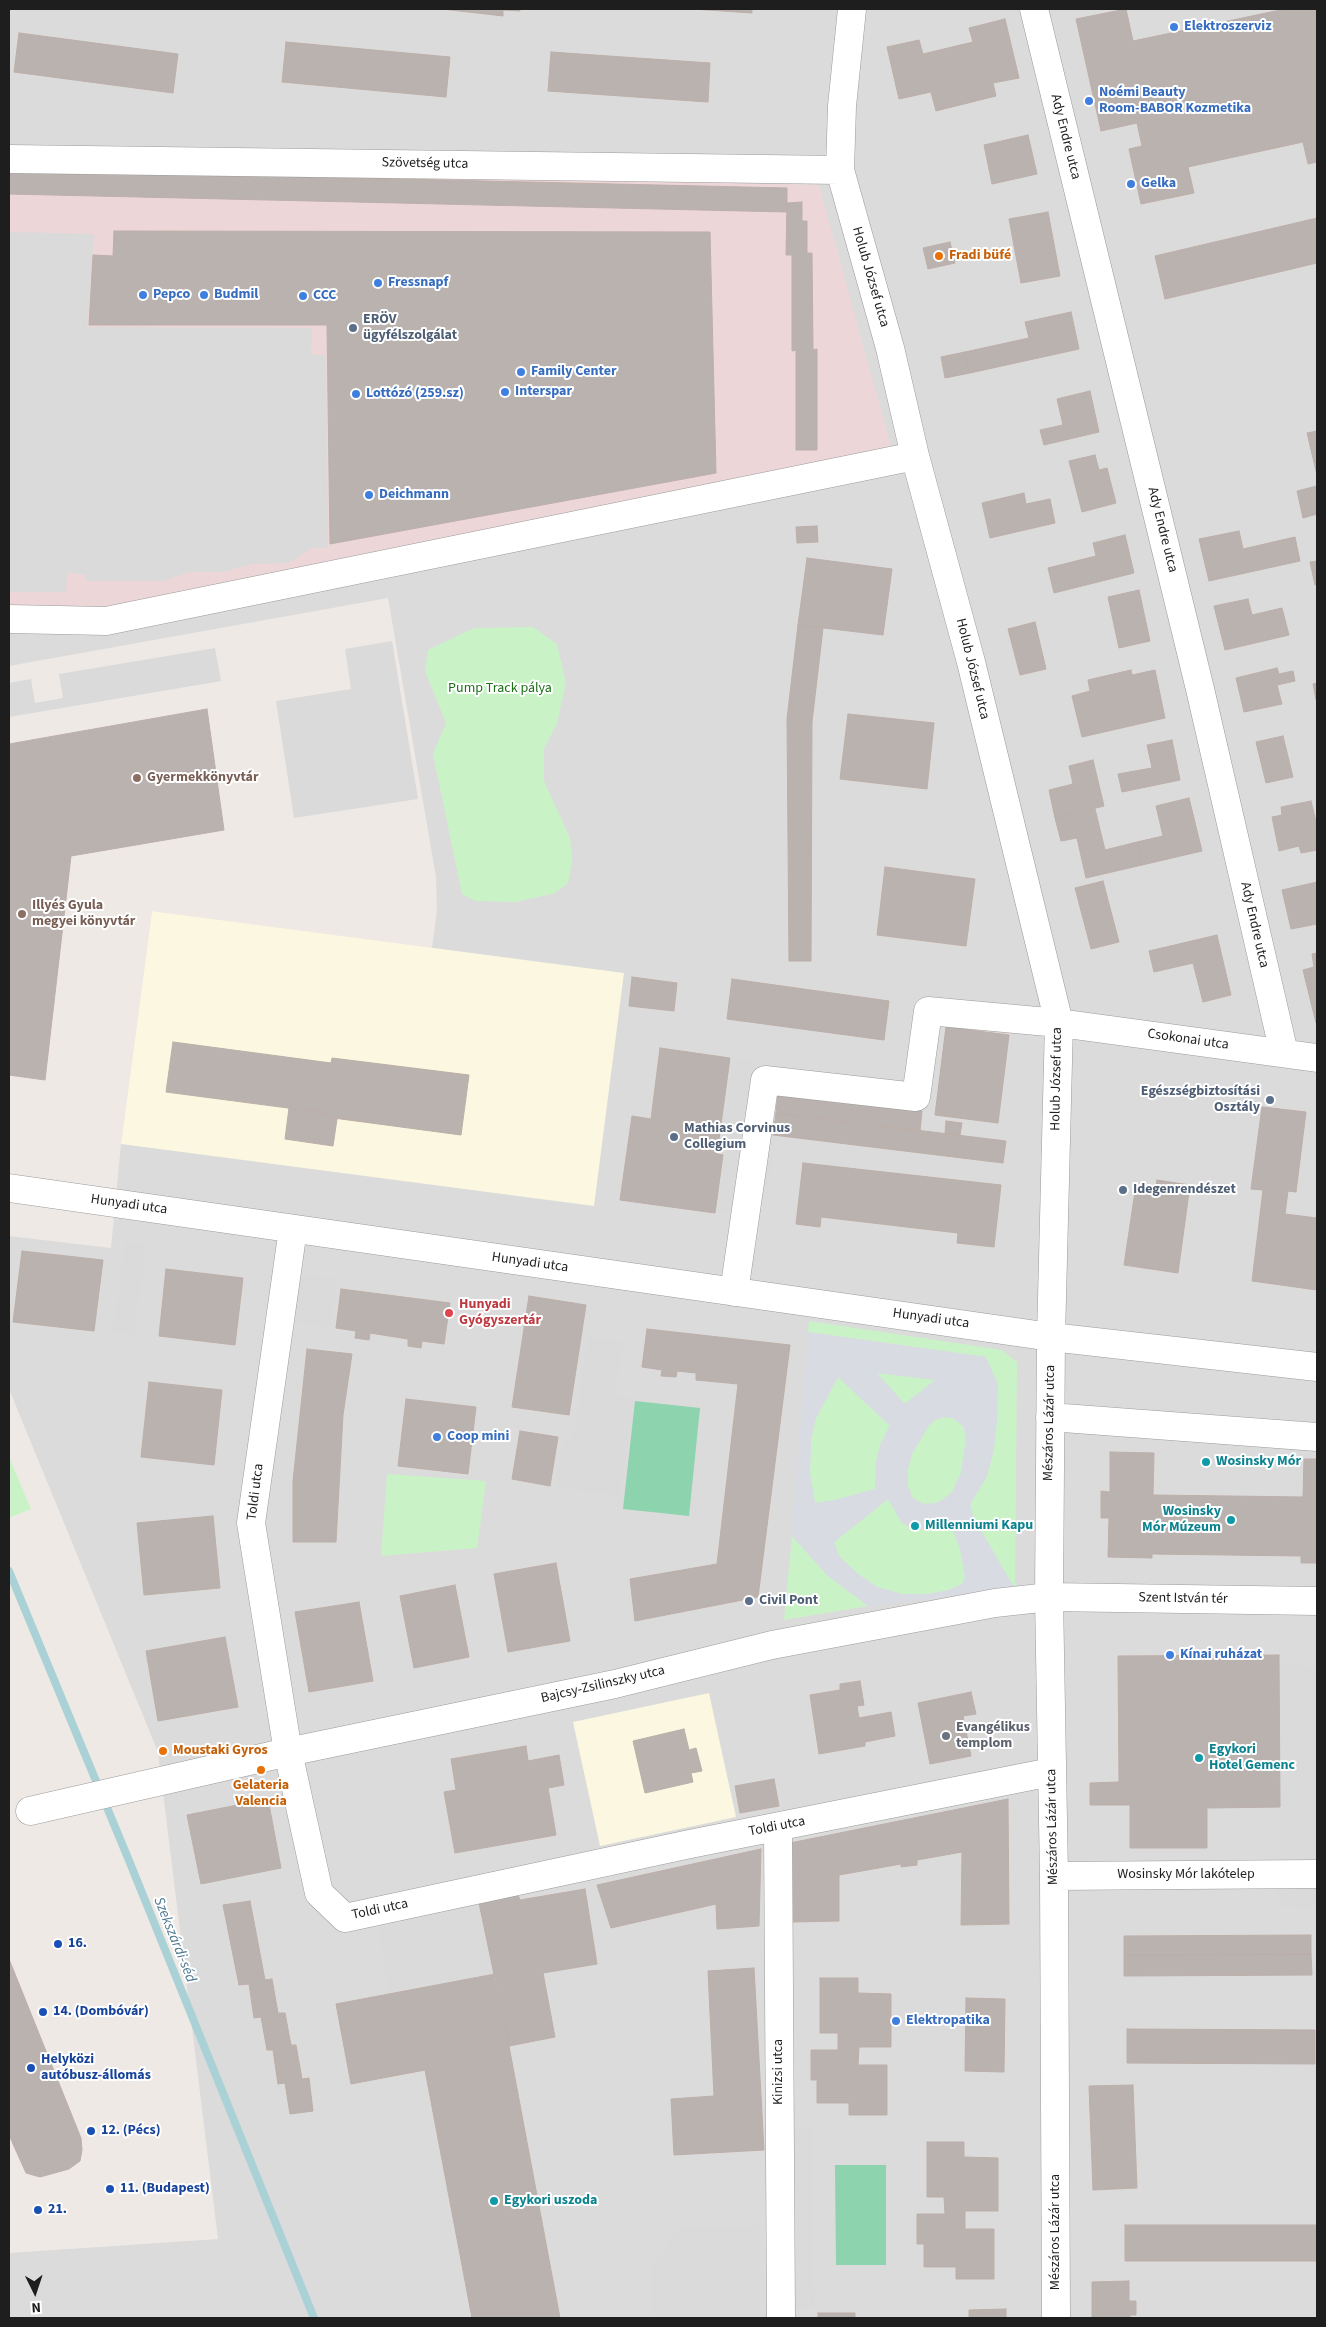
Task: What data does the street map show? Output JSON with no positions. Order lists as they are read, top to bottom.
{
  "streets": {
    "street": [
      "Ady Endre utca",
      "Szövetség utca",
      "Holub József utca",
      "Csokonai utca",
      "Hunyadi utca",
      "Mészáros Lázár utca",
      "Toldi utca",
      "Szent István tér",
      "Bajcsy-Zsilinszky utca",
      "Wosinsky Mór lakótelep",
      "Kinizsi utca"
    ]
  },
  "crossings": [
    ["Ady Endre utca", "Csokonai utca"],
    ["Szövetség utca", "Holub József utca"],
    ["Holub József utca", "Csokonai utca"],
    ["Holub József utca", "Hunyadi utca"],
    ["Holub József utca", "Mészáros Lázár utca"],
    ["Csokonai utca", "Hunyadi utca"],
    ["Hunyadi utca", "Mészáros Lázár utca"],
    ["Hunyadi utca", "Toldi utca"],
    ["Mészáros Lázár utca", "Toldi utca"],
    ["Mészáros Lázár utca", "Szent István tér"],
    ["Mészáros Lázár utca", "Bajcsy-Zsilinszky utca"],
    ["Mészáros Lázár utca", "Wosinsky Mór lakótelep"],
    ["Toldi utca", "Bajcsy-Zsilinszky utca"],
    ["Toldi utca", "Kinizsi utca"],
    ["Szent István tér", "Bajcsy-Zsilinszky utca"]
  ],
  "water": ["Szekszárdi-séd"],
  "parks": ["Pump Track pálya"],
  "places": [
    "Elektroszerviz",
    "Noémi Beauty Room-BABOR Kozmetika",
    "Gelka",
    "Fradi büfé",
    "Fressnapf",
    "Pepco",
    "Budmil",
    "CCC",
    "ERÖV ügyfélszolgálat",
    "Family Center",
    "Interspar",
    "Lottózó (259.sz)",
    "Deichmann",
    "Gyermekkönyvtár",
    "Illyés Gyula megyei könyvtár",
    "Egészségbiztosítási Osztály",
    "Mathias Corvinus Collegium",
    "Idegenrendészet",
    "Hunyadi Gyógyszertár",
    "Coop mini",
    "Wosinsky Mór",
    "Wosinsky Mór Múzeum",
    "Millenniumi Kapu",
    "Civil Pont",
    "Kínai ruházat",
    "Evangélikus templom",
    "Moustaki Gyros",
    "Egykori Hotel Gemenc",
    "Gelateria Valencia",
    "16.",
    "14. (Dombóvár)",
    "Elektropatika",
    "Helyközi autóbusz-állomás",
    "12. (Pécs)",
    "11. (Budapest)",
    "Egykori uszoda",
    "21."
  ],
  "north": "bottom"
}
